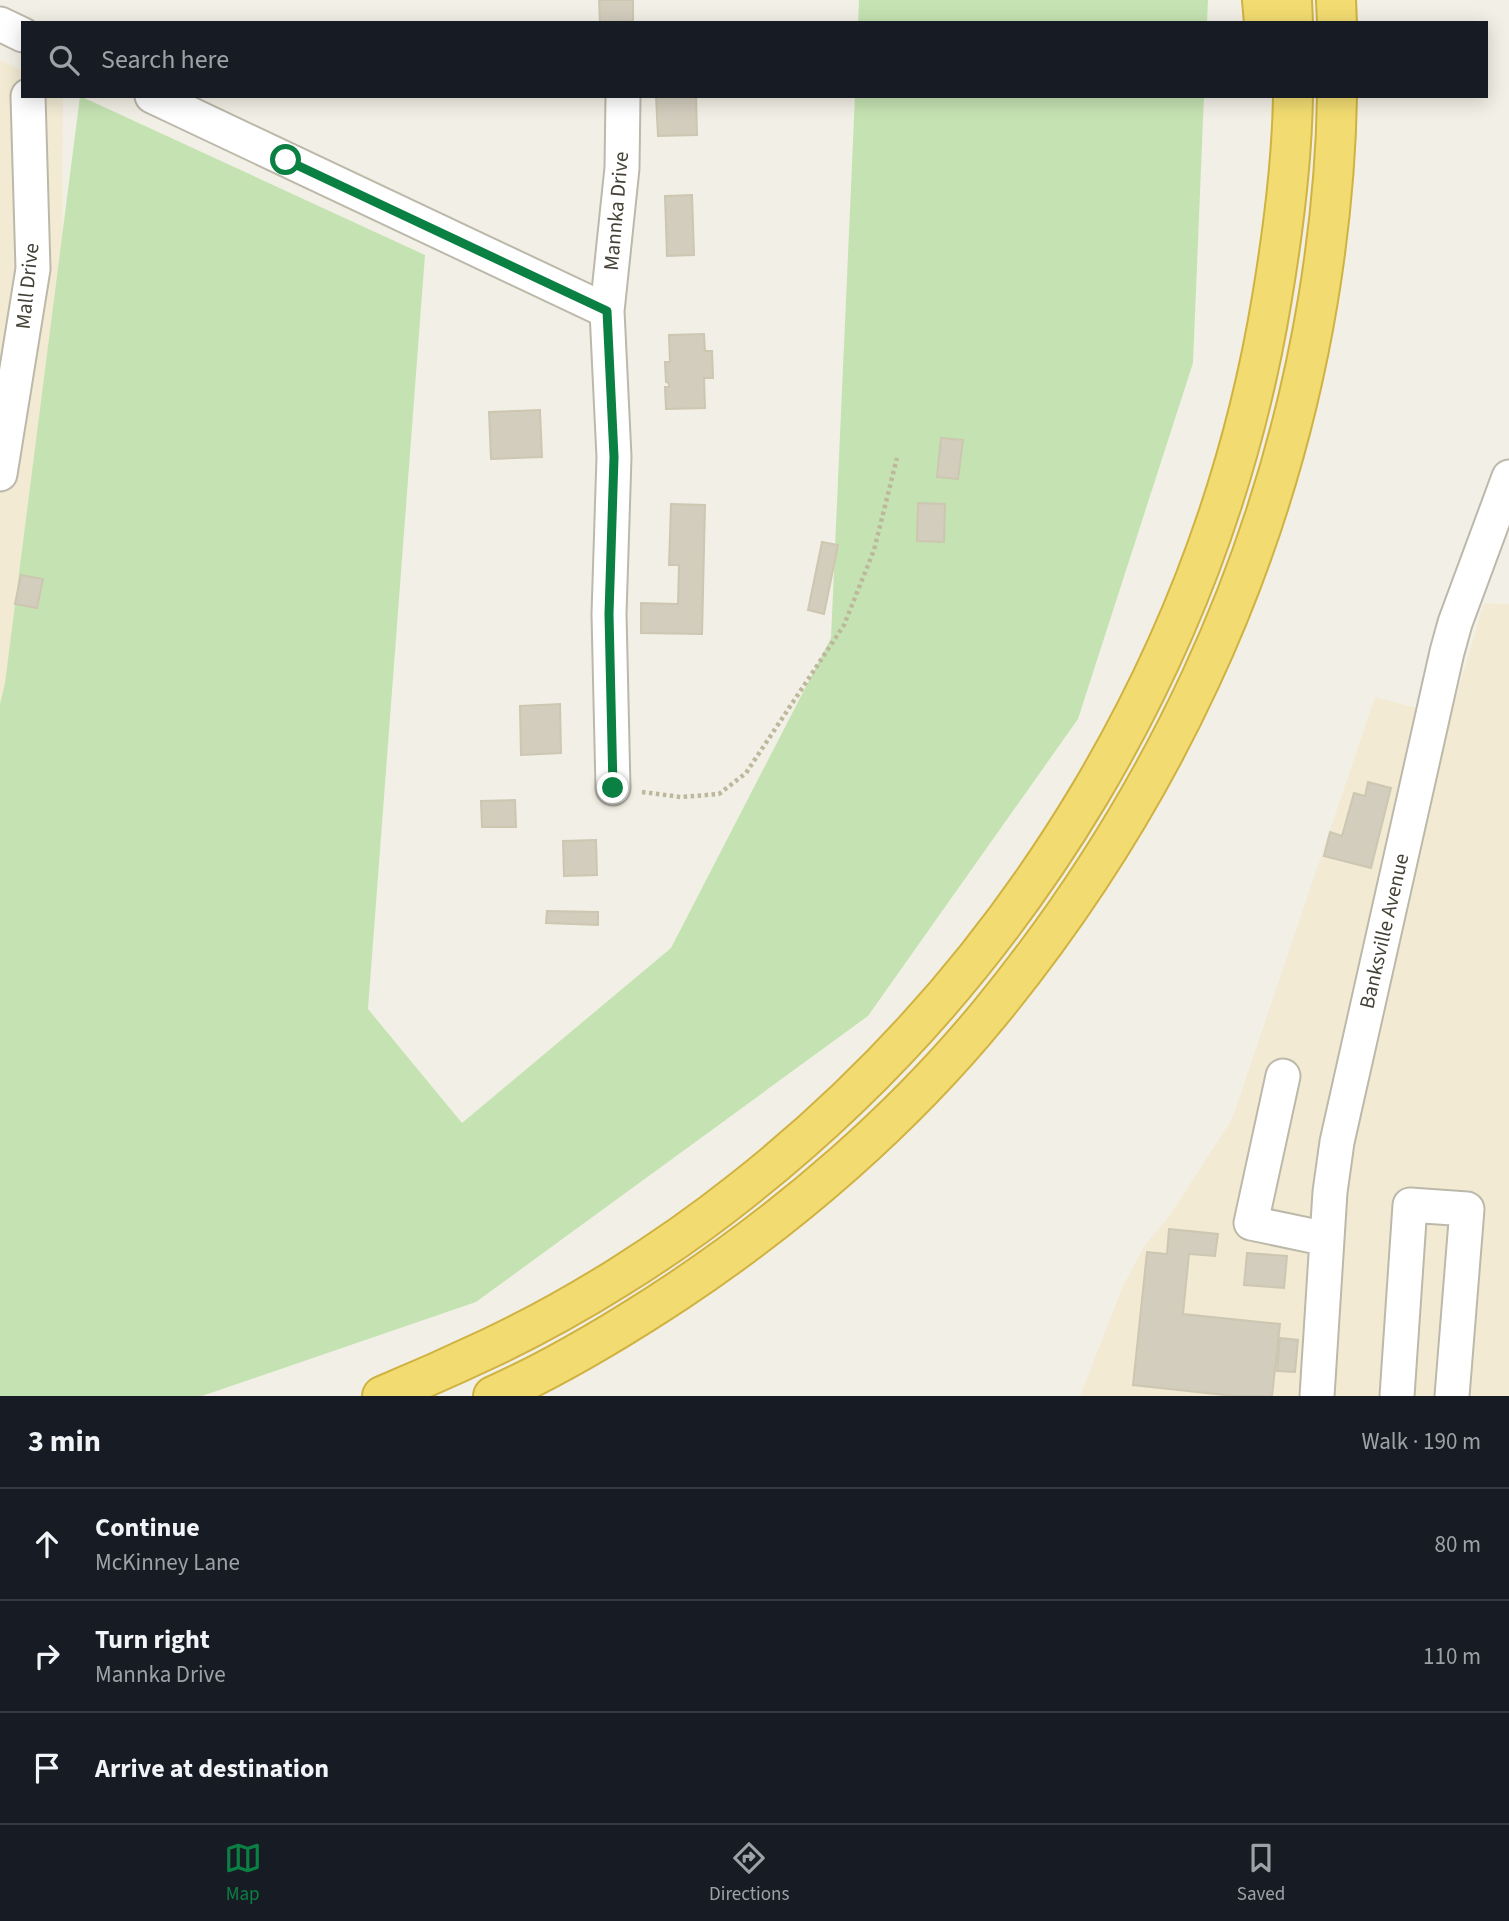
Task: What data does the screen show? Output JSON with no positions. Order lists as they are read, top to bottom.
{
  "streets": {
    "street": ["Mannka Drive", "Mall Drive", "Banksville Avenue"]
  },
  "page": {
    "search": "Search here",
    "heading": ["3 min", "Walk · 190 m"],
    "list": [
      ["Continue", "McKinney Lane", "80 m"],
      ["Turn right", "Mannka Drive", "110 m"],
      "Arrive at destination"
    ],
    "nav": ["Map", "Directions", "Saved"]
  }
}
